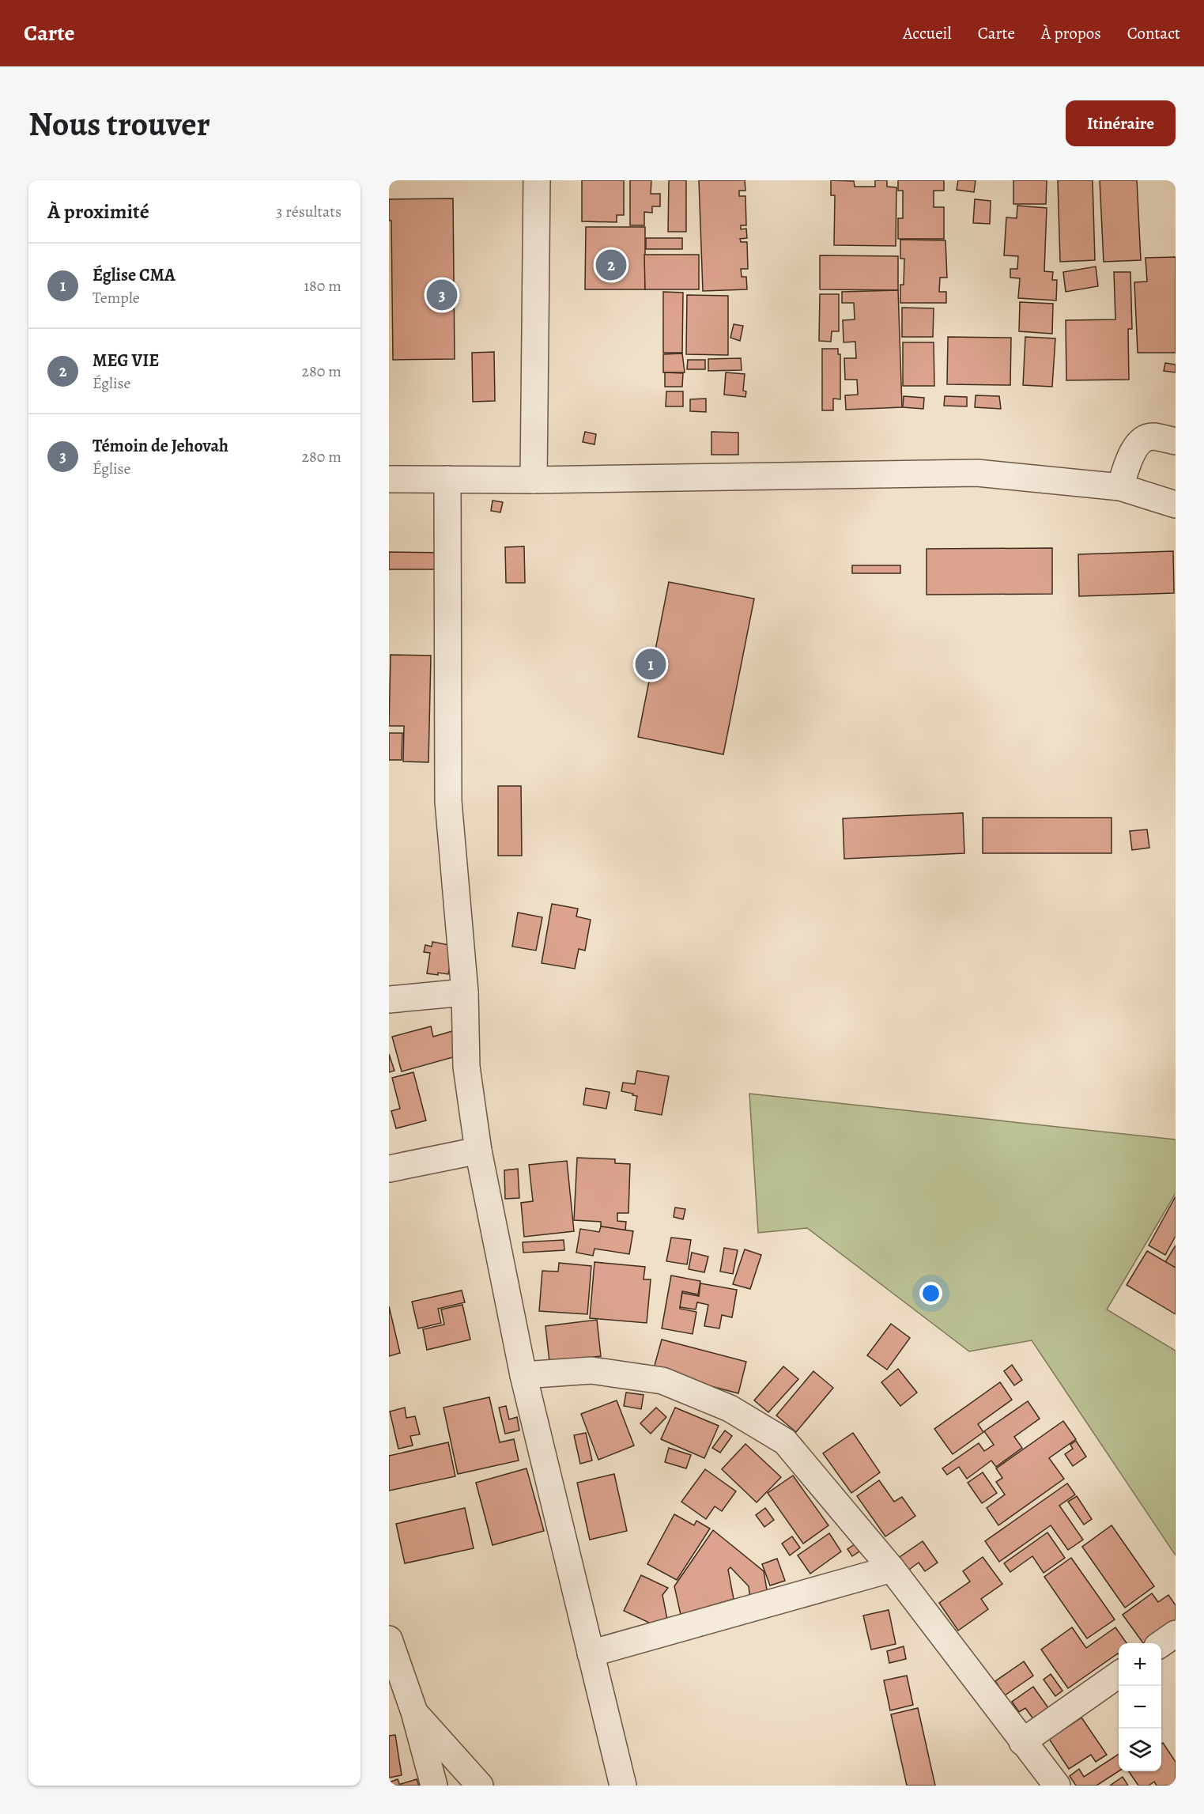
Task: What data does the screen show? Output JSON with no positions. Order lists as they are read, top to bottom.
{
  "page": {
    "header": "Carte",
    "nav": [
      "Accueil",
      "Carte",
      "À propos",
      "Contact"
    ],
    "buttons": "Itinéraire",
    "title": "Nous trouver",
    "heading": ["À proximité", "3 résultats"],
    "list": [
      {
        "mark": "1",
        "name": "Église CMA",
        "note": "Temple",
        "value": "180 m"
      },
      {
        "mark": "2",
        "name": "MEG VIE",
        "note": "Église",
        "value": "280 m"
      },
      {
        "mark": "3",
        "name": "Témoin de Jehovah",
        "note": "Église",
        "value": "280 m"
      }
    ],
    "pins": ["2", "3", "1"],
    "map_buttons": ["+", "−"]
  }
}
